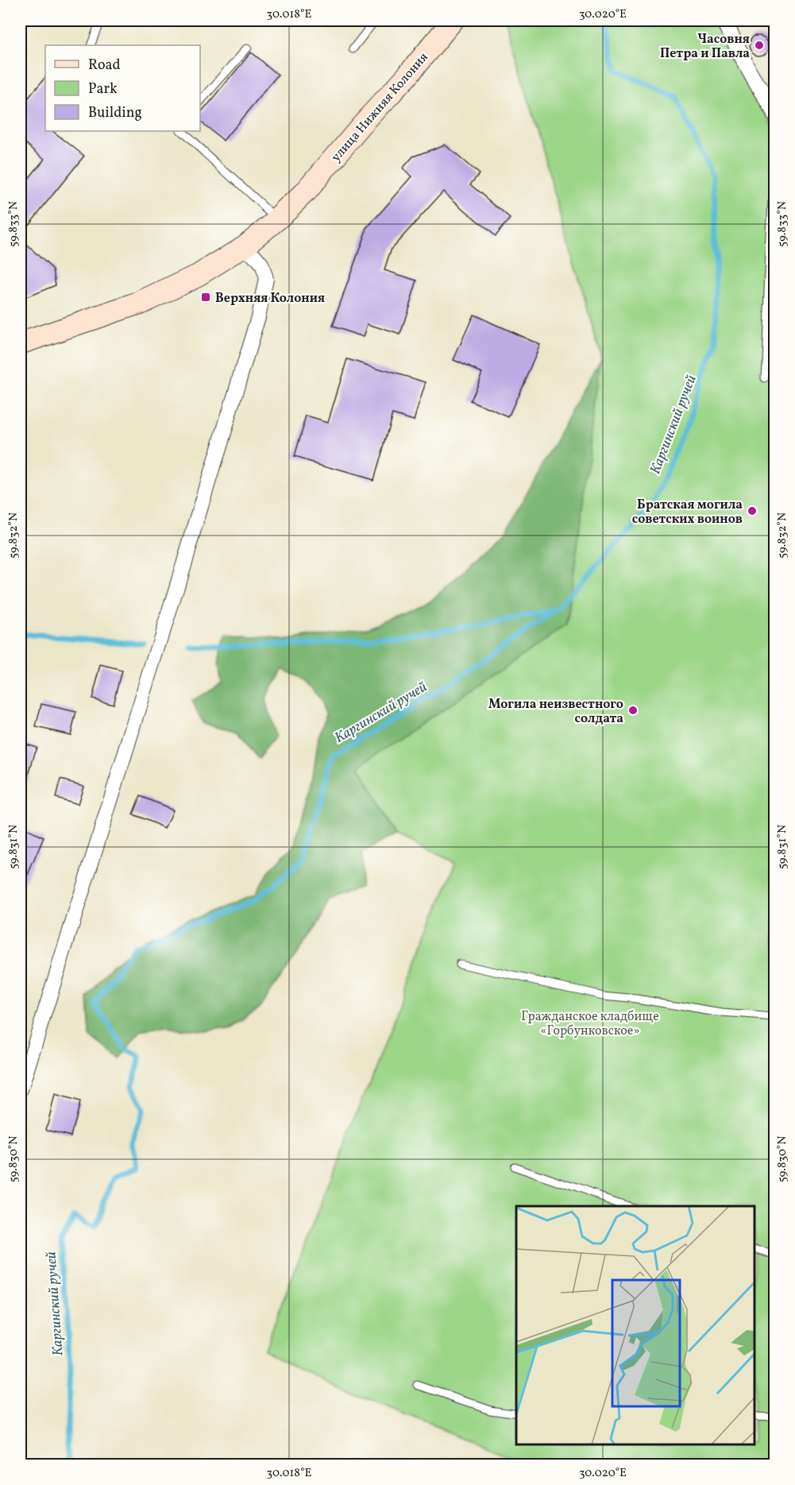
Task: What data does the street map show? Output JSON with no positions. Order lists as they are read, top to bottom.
{
  "streets": {
    "main road": ["улица Нижняя Колония"]
  },
  "water": ["Каргинский ручей"],
  "parks": ["Гражданское кладбище «Горбунковское»"],
  "places": {
    "other": ["Часовня Петра и Павла", "Братская могила советских воинов", "Могила неизвестного солдата"],
    "transit": ["Верхняя Колония"]
  },
  "legend": ["Road", "Park", "Building"],
  "coordinates": [
    "30.018°E",
    "30.020°E",
    "59.833°N",
    "59.832°N",
    "59.831°N",
    "59.830°N"
  ]
}
